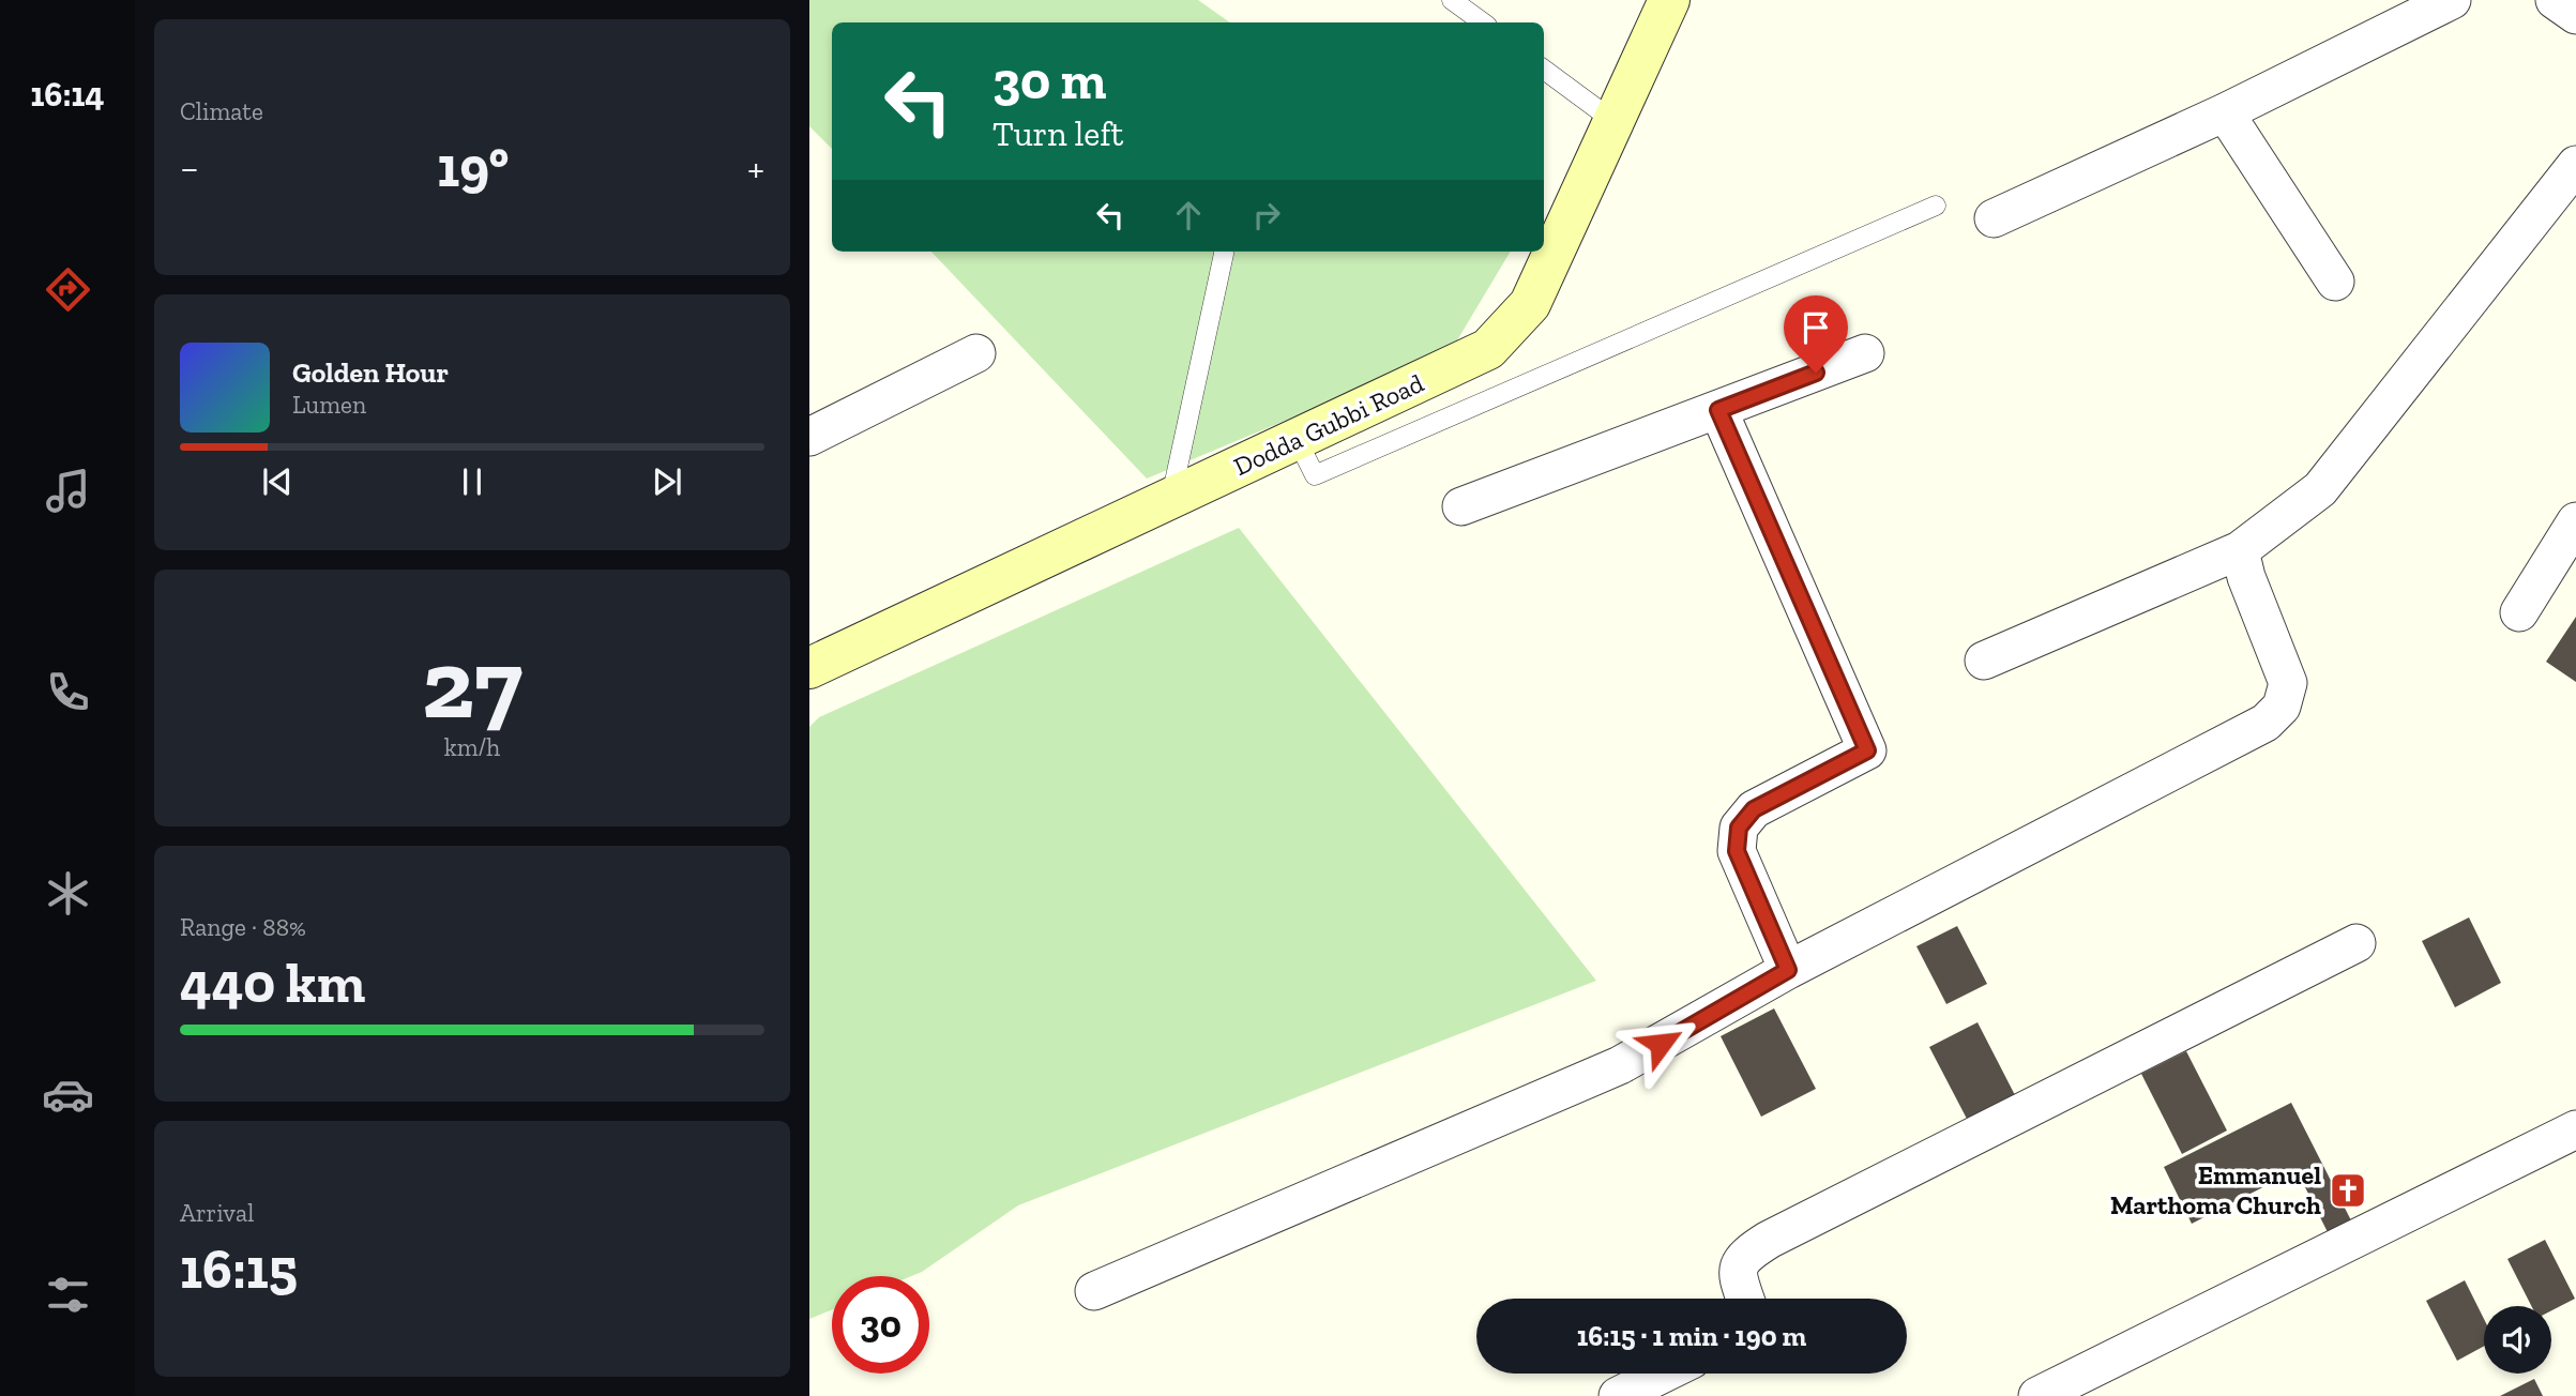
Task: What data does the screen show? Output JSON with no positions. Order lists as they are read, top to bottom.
{
  "streets": {
    "street": ["Dodda Gubbi Road"]
  },
  "places": {
    "church": ["Emmanuel Marthoma Church"]
  },
  "page": {
    "tabs": "16:14",
    "tile": [
      "Climate",
      ["27", "km/h"],
      ["Range · 88%", "440 km"],
      ["Arrival", "16:15"]
    ],
    "turn": ["30 m", "Turn left"],
    "heat": ["−", "19°", "+"],
    "song": ["Golden Hour", "Lumen"],
    "limit": "30",
    "trip": "16:15 · 1 min · 190 m"
  }
}
